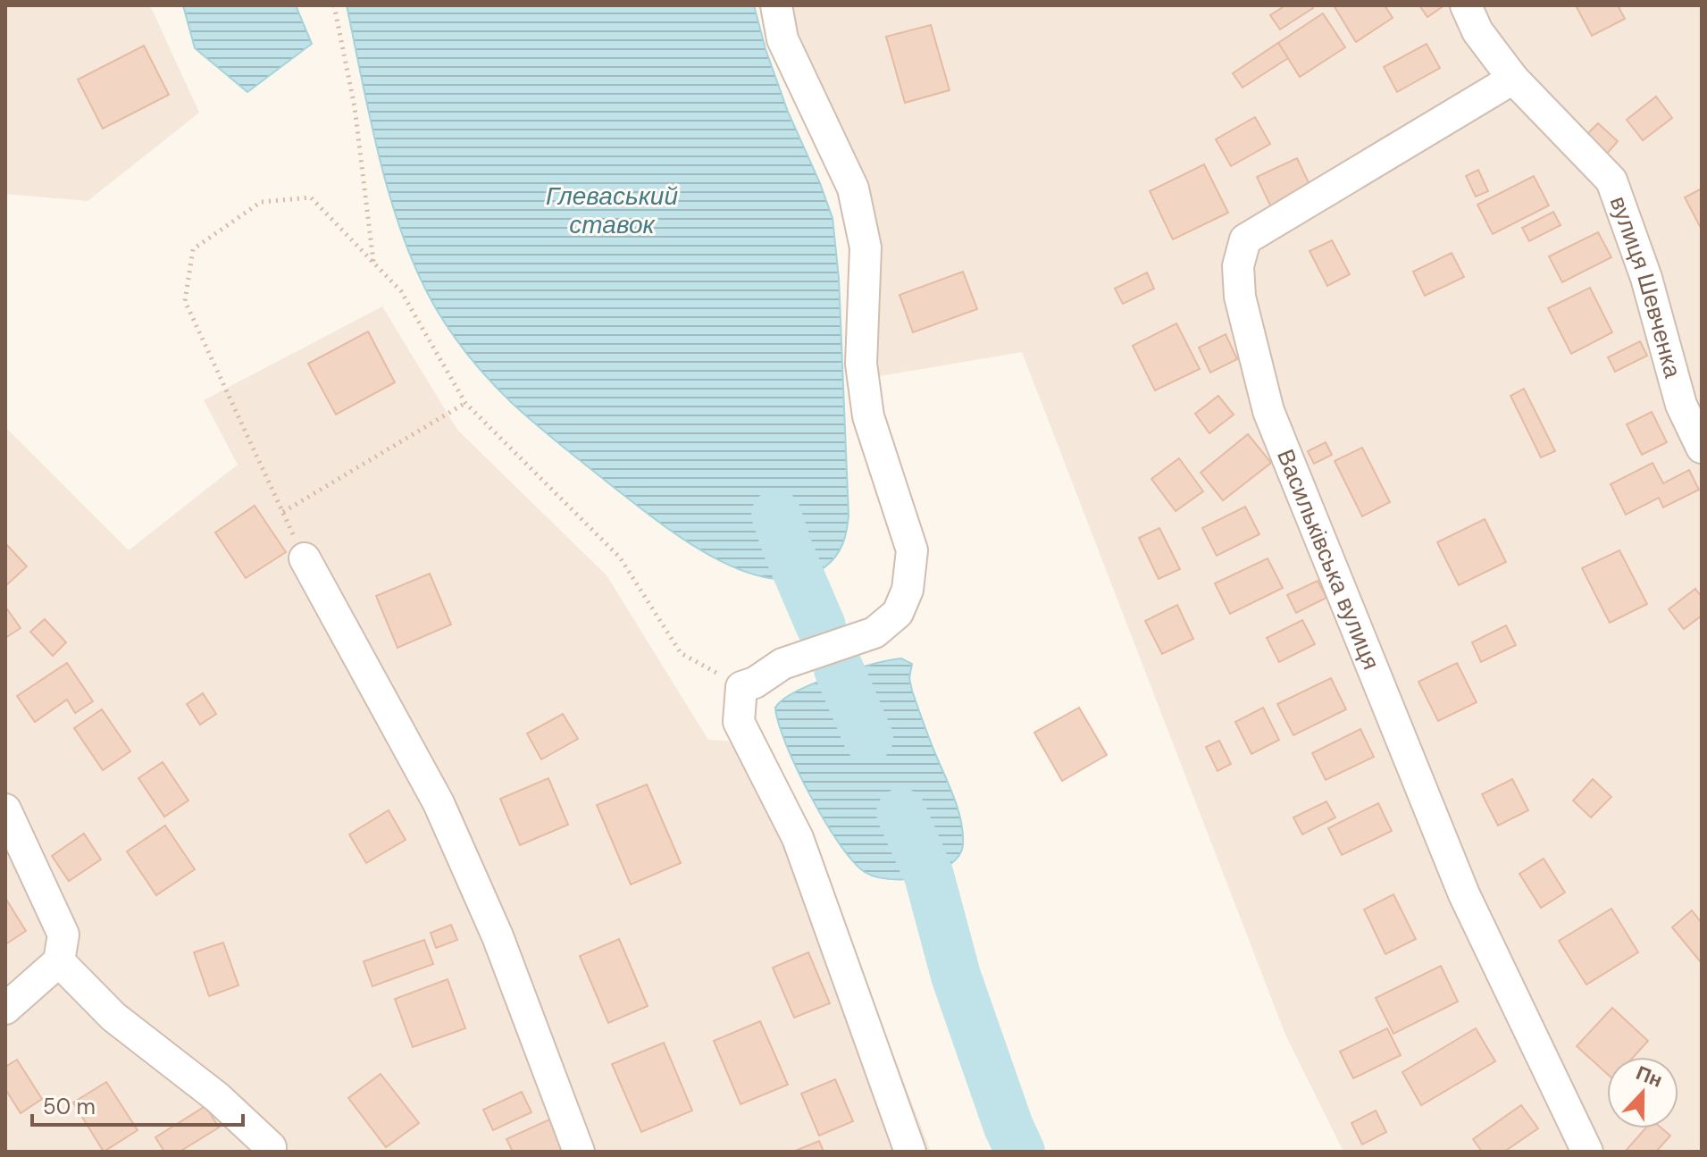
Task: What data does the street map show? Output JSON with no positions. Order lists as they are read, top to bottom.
{
  "streets": {
    "street": ["вулиця Шевченка", "Васильківська вулиця"]
  },
  "crossings": [
    ["вулиця Шевченка", "Васильківська вулиця"]
  ],
  "water": ["Глеваський ставок"],
  "scale_bar": "50 m",
  "north": "top"
}
